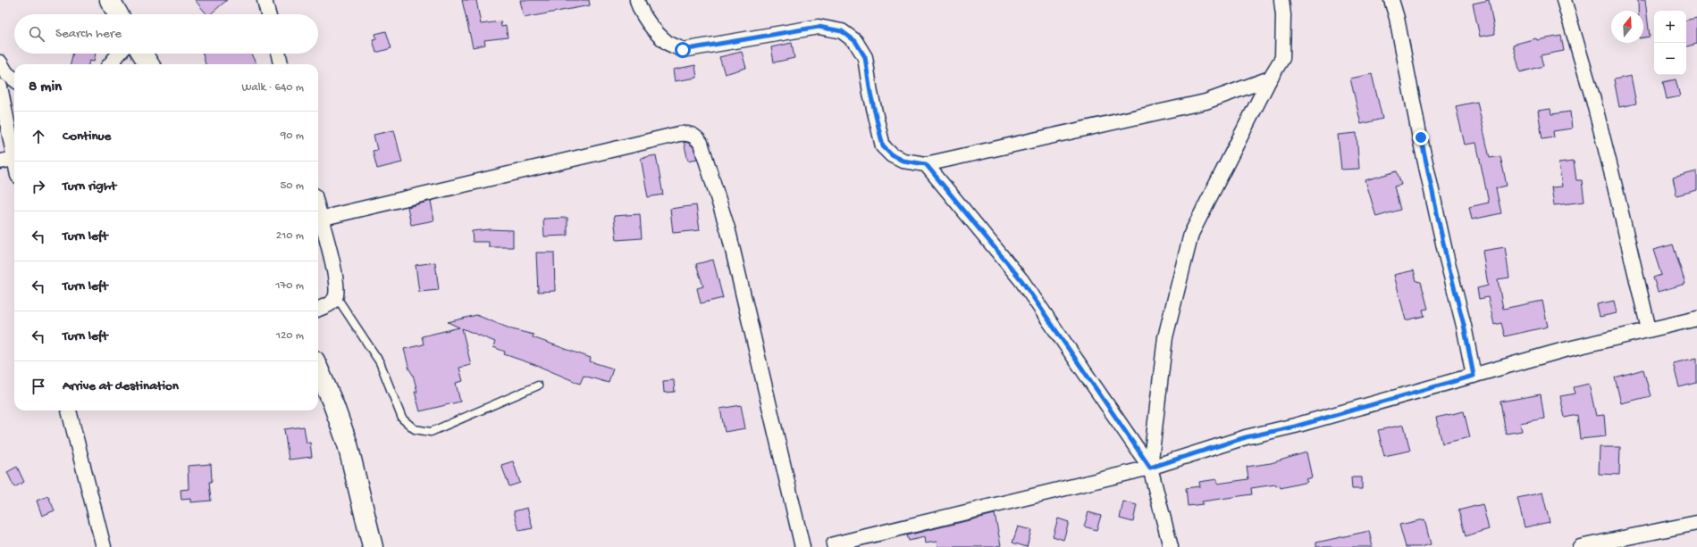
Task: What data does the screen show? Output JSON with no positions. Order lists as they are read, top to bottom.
{
  "north": "top",
  "page": {
    "map_buttons": ["+", "−"],
    "search": "Search here",
    "heading": ["8 min", "Walk · 640 m"],
    "list": [
      ["Continue", "90 m"],
      ["Turn right", "50 m"],
      ["Turn left", "210 m"],
      ["Turn left", "170 m"],
      ["Turn left", "120 m"],
      "Arrive at destination"
    ]
  }
}
